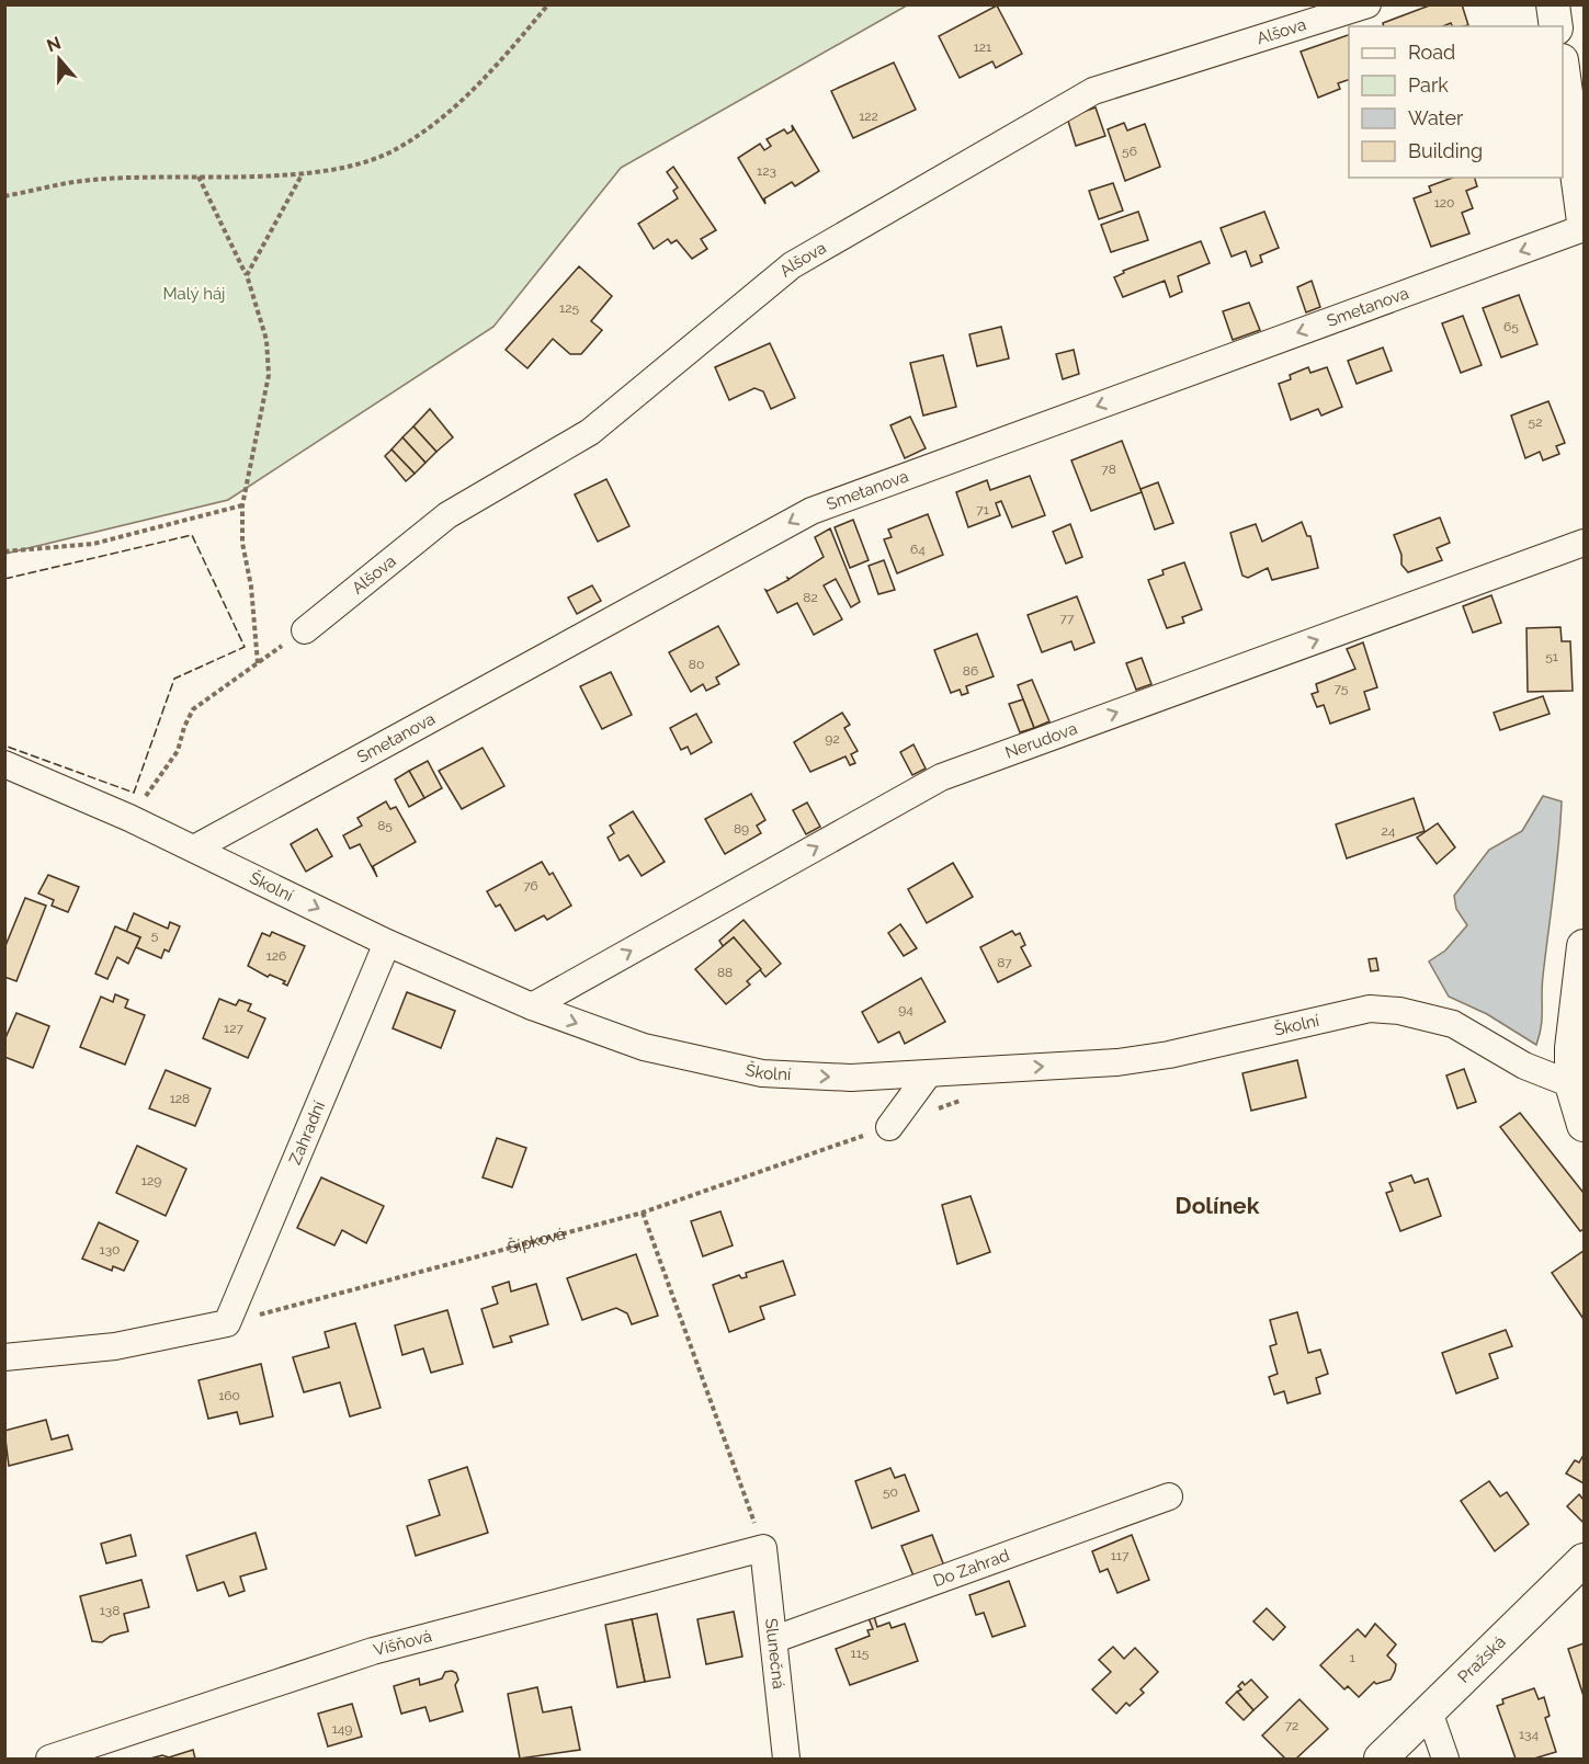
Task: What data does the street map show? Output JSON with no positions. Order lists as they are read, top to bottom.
{
  "streets": {
    "street": [
      "Alšova",
      "Smetanova",
      "Nerudova",
      "Školní",
      "Zahradní",
      "Do Zahrad",
      "Višňová",
      "Slunečná",
      "Pražská"
    ],
    "path": ["Šípková"]
  },
  "crossings": [
    ["Smetanova", "Školní"],
    ["Nerudova", "Školní"],
    ["Školní", "Zahradní"],
    ["Zahradní", "Šípková"],
    ["Do Zahrad", "Slunečná"],
    ["Višňová", "Slunečná"]
  ],
  "one_way": ["Smetanova", "Nerudova", "Školní"],
  "districts": ["Dolínek"],
  "parks": ["Malý háj"],
  "house_numbers": [
    "121",
    "122",
    "56",
    "123",
    "120",
    "125",
    "65",
    "52",
    "78",
    "71",
    "64",
    "82",
    "77",
    "51",
    "80",
    "86",
    "75",
    "92",
    "85",
    "89",
    "24",
    "76",
    "5",
    "126",
    "87",
    "88",
    "94",
    "127",
    "128",
    "129",
    "130",
    "160",
    "50",
    "117",
    "138",
    "115",
    "1",
    "72",
    "149",
    "134"
  ],
  "legend": [
    "Road",
    "Park",
    "Water",
    "Building"
  ],
  "north": "top"
}
